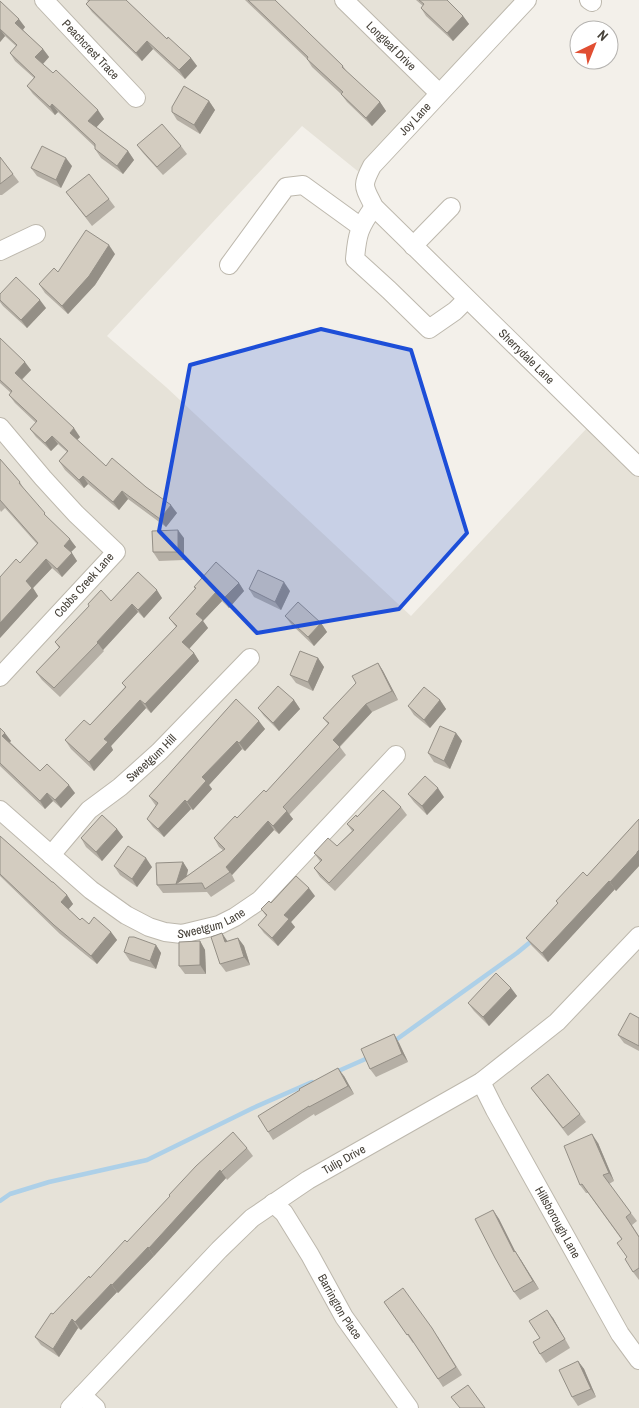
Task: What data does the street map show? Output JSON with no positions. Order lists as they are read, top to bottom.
{
  "streets": {
    "street": [
      "Longleaf Drive",
      "Peachcrest Trace",
      "Joy Lane",
      "Sherrydale Lane",
      "Cobbs Creek Lane",
      "Sweetgum Hill",
      "Sweetgum Lane",
      "Tulip Drive",
      "Hillsborough Lane",
      "Barrington Place"
    ]
  },
  "crossings": [
    ["Longleaf Drive", "Joy Lane"],
    ["Joy Lane", "Sherrydale Lane"],
    ["Sweetgum Hill", "Sweetgum Lane"],
    ["Tulip Drive", "Hillsborough Lane"],
    ["Tulip Drive", "Barrington Place"]
  ],
  "north": "top right"
}
